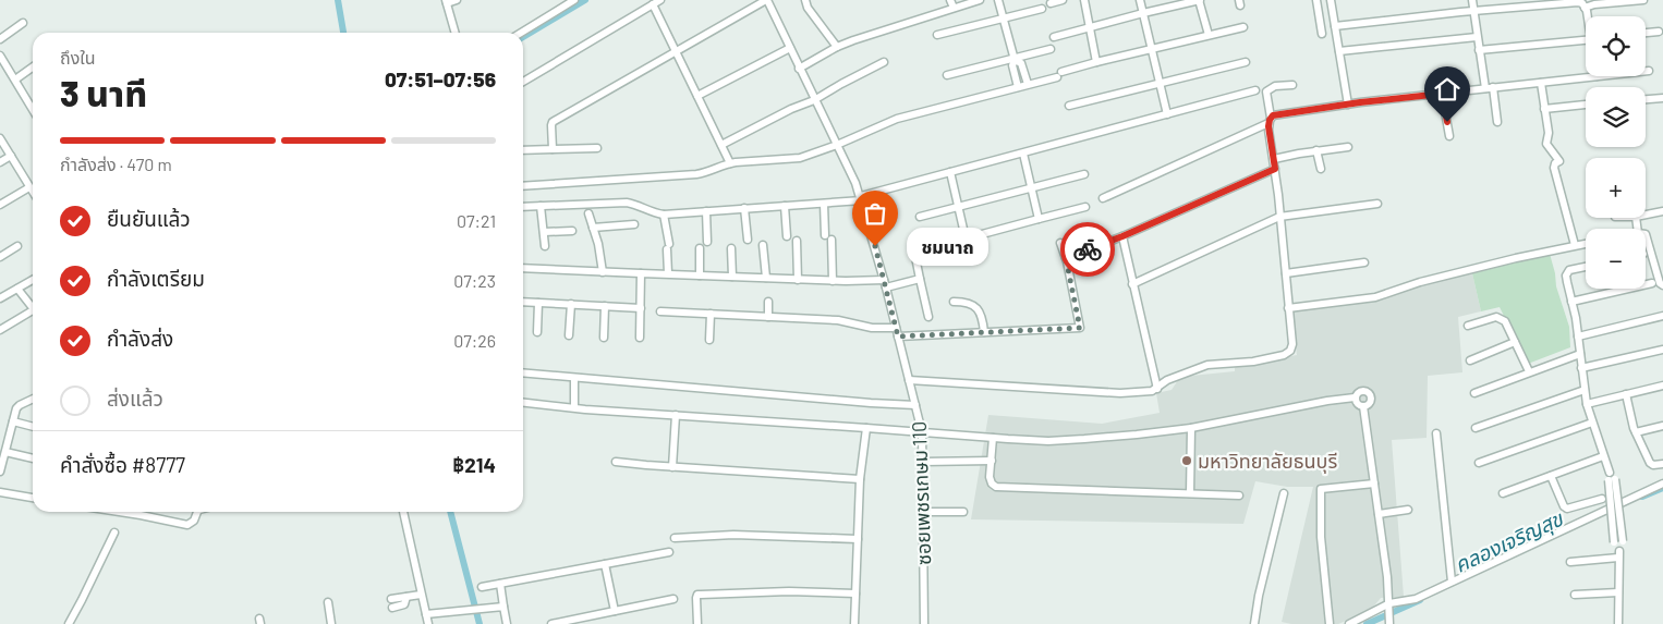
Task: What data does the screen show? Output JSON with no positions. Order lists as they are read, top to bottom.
{
  "streets": {
    "street": ["ซอยเพชรเกษม 110"]
  },
  "water": ["คลองเจริญสุข"],
  "places": ["ชมนาถ", "มหาวิทยาลัยธนบุรี"],
  "page": {
    "map_buttons": ["+", "−"],
    "heading": ["3 นาที", "ถึงใน", "07:51–07:56"],
    "panel": ["คำสั่งซื้อ #8777", "฿214"],
    "bar": "กำลังส่ง · 470 m",
    "list": [
      ["ยืนยันแล้ว", "07:21"],
      ["กำลังเตรียม", "07:23"],
      ["กำลังส่ง", "07:26"],
      "ส่งแล้ว"
    ],
    "bubble": "ชมนาถ"
  }
}
